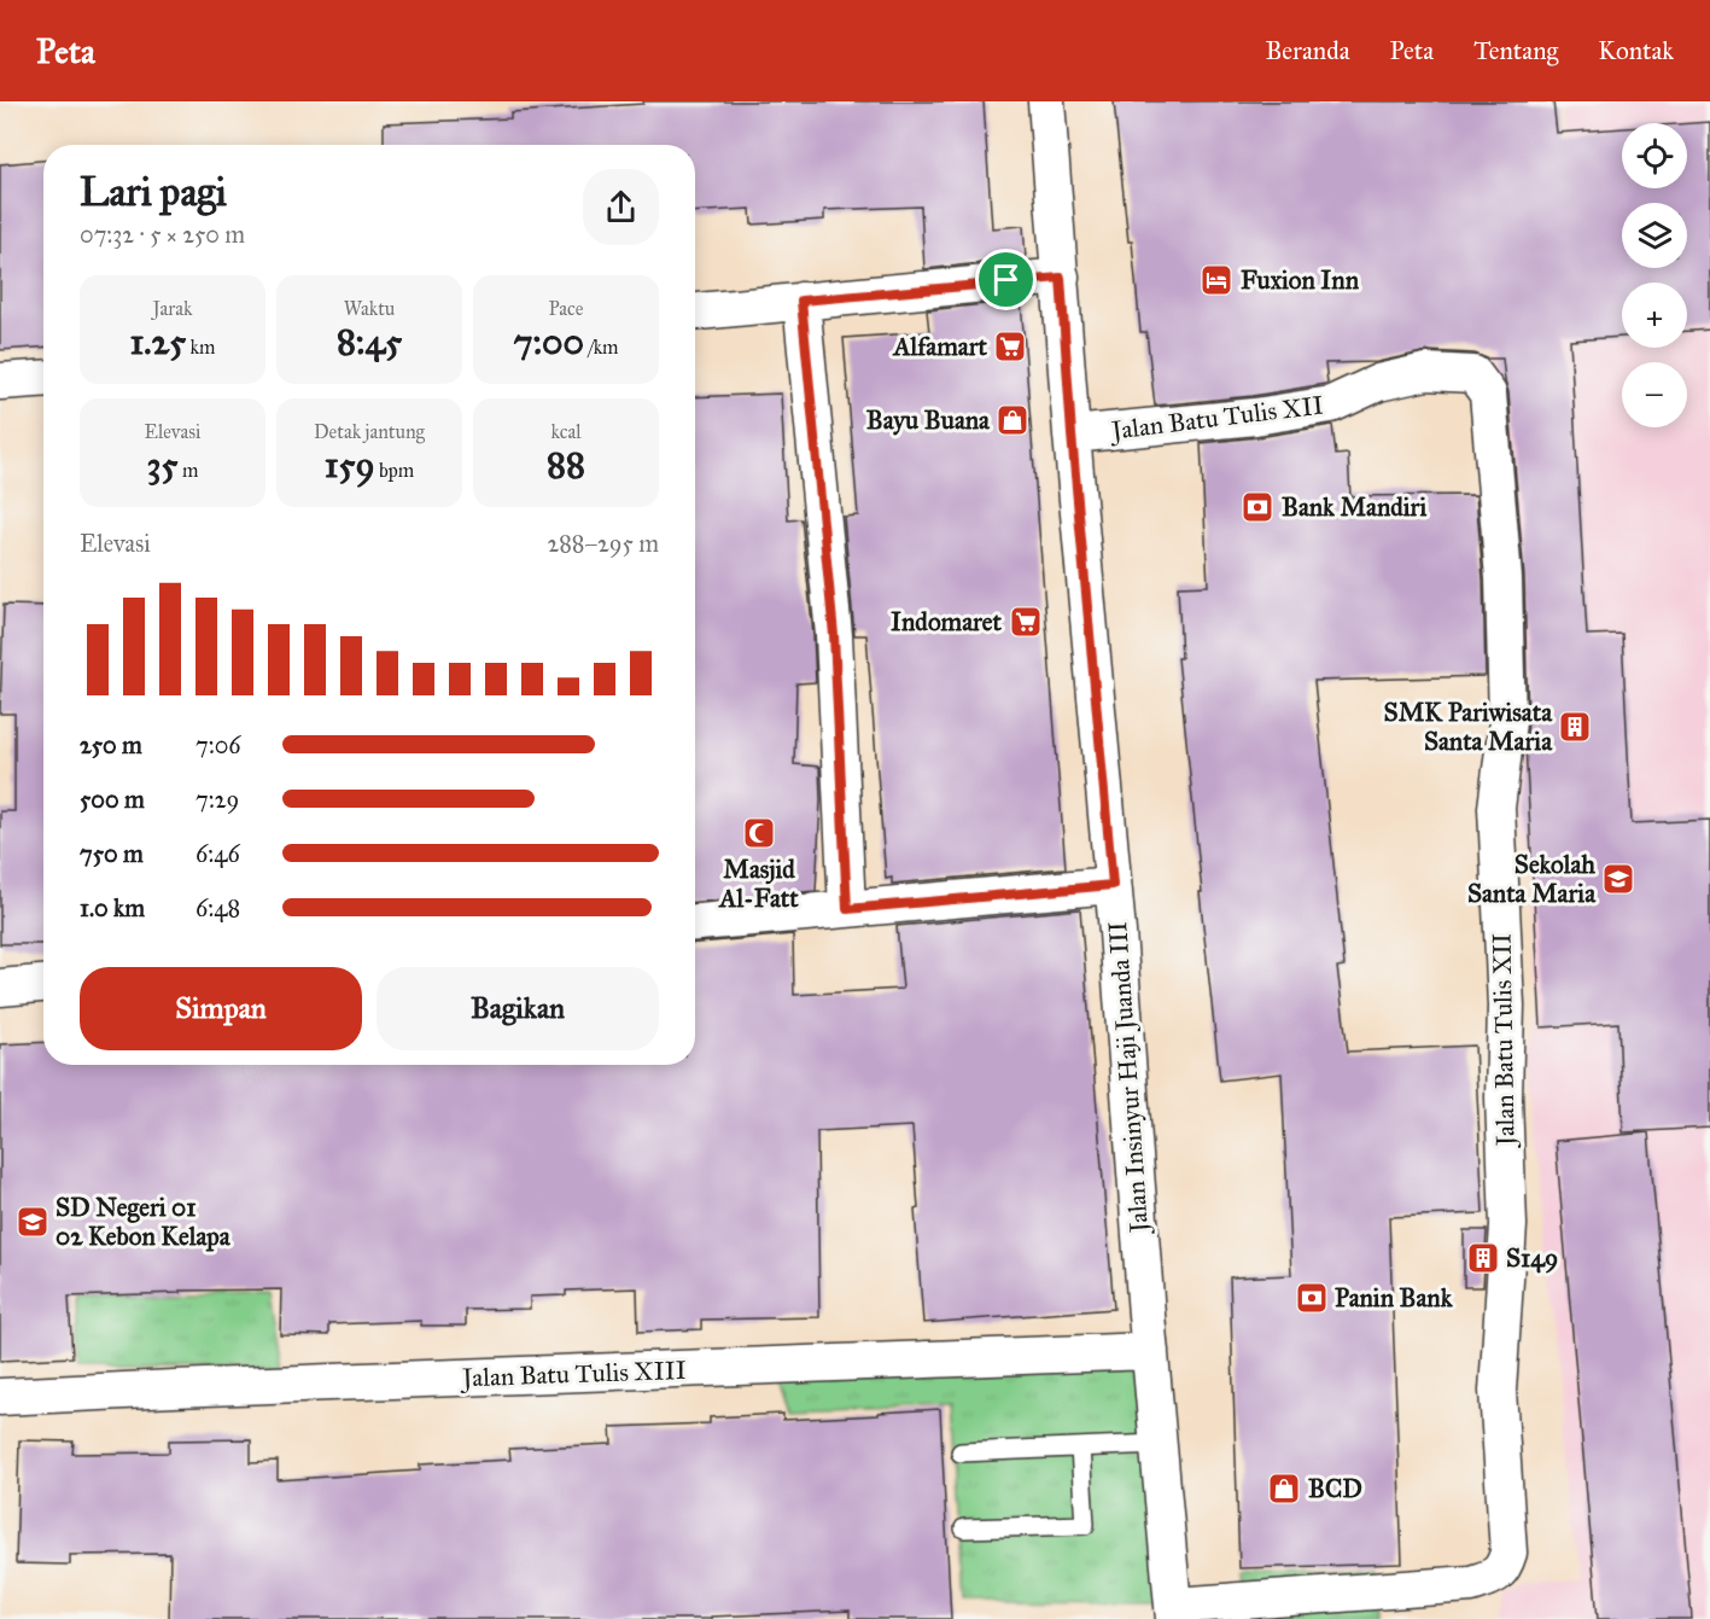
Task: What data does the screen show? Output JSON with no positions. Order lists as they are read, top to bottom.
{
  "streets": {
    "street": ["Jalan Batu Tulis XII", "Jalan Insinyur Haji Juanda III", "Jalan Batu Tulis XIII"]
  },
  "crossings": [
    ["Jalan Batu Tulis XII", "Jalan Insinyur Haji Juanda III"],
    ["Jalan Insinyur Haji Juanda III", "Jalan Batu Tulis XIII"]
  ],
  "places": {
    "hotel": ["Fuxion Inn"],
    "supermarket": ["Alfamart", "Indomaret"],
    "shop": ["Bayu Buana", "BCD"],
    "bank": ["Bank Mandiri", "Panin Bank"],
    "building": ["SMK Pariwisata Santa Maria", "S149"],
    "mosque": ["Masjid Al-Fatt"],
    "school or university": ["Sekolah Santa Maria", "SD Negeri 01 02 Kebon Kelapa"]
  },
  "page": {
    "header": "Peta",
    "nav": [
      "Beranda",
      "Peta",
      "Tentang",
      "Kontak"
    ],
    "map_buttons": ["+", "−"],
    "heading": ["Lari pagi", "07:32 · 5 × 250 m"],
    "stats": [
      ["Jarak", "1.25 km"],
      ["Waktu", "8:45"],
      ["Pace", "7:00 /km"],
      ["Elevasi", "35 m"],
      ["Detak jantung", "159 bpm"],
      ["kcal", "88"]
    ],
    "chart": ["Elevasi", "288–295 m"],
    "list": [
      {
        "name": "250 m",
        "note": "7:06"
      },
      {
        "name": "500 m",
        "note": "7:29"
      },
      {
        "name": "750 m",
        "note": "6:46"
      },
      {
        "name": "1.0 km",
        "note": "6:48"
      }
    ],
    "buttons": ["Simpan", "Bagikan"]
  }
}
